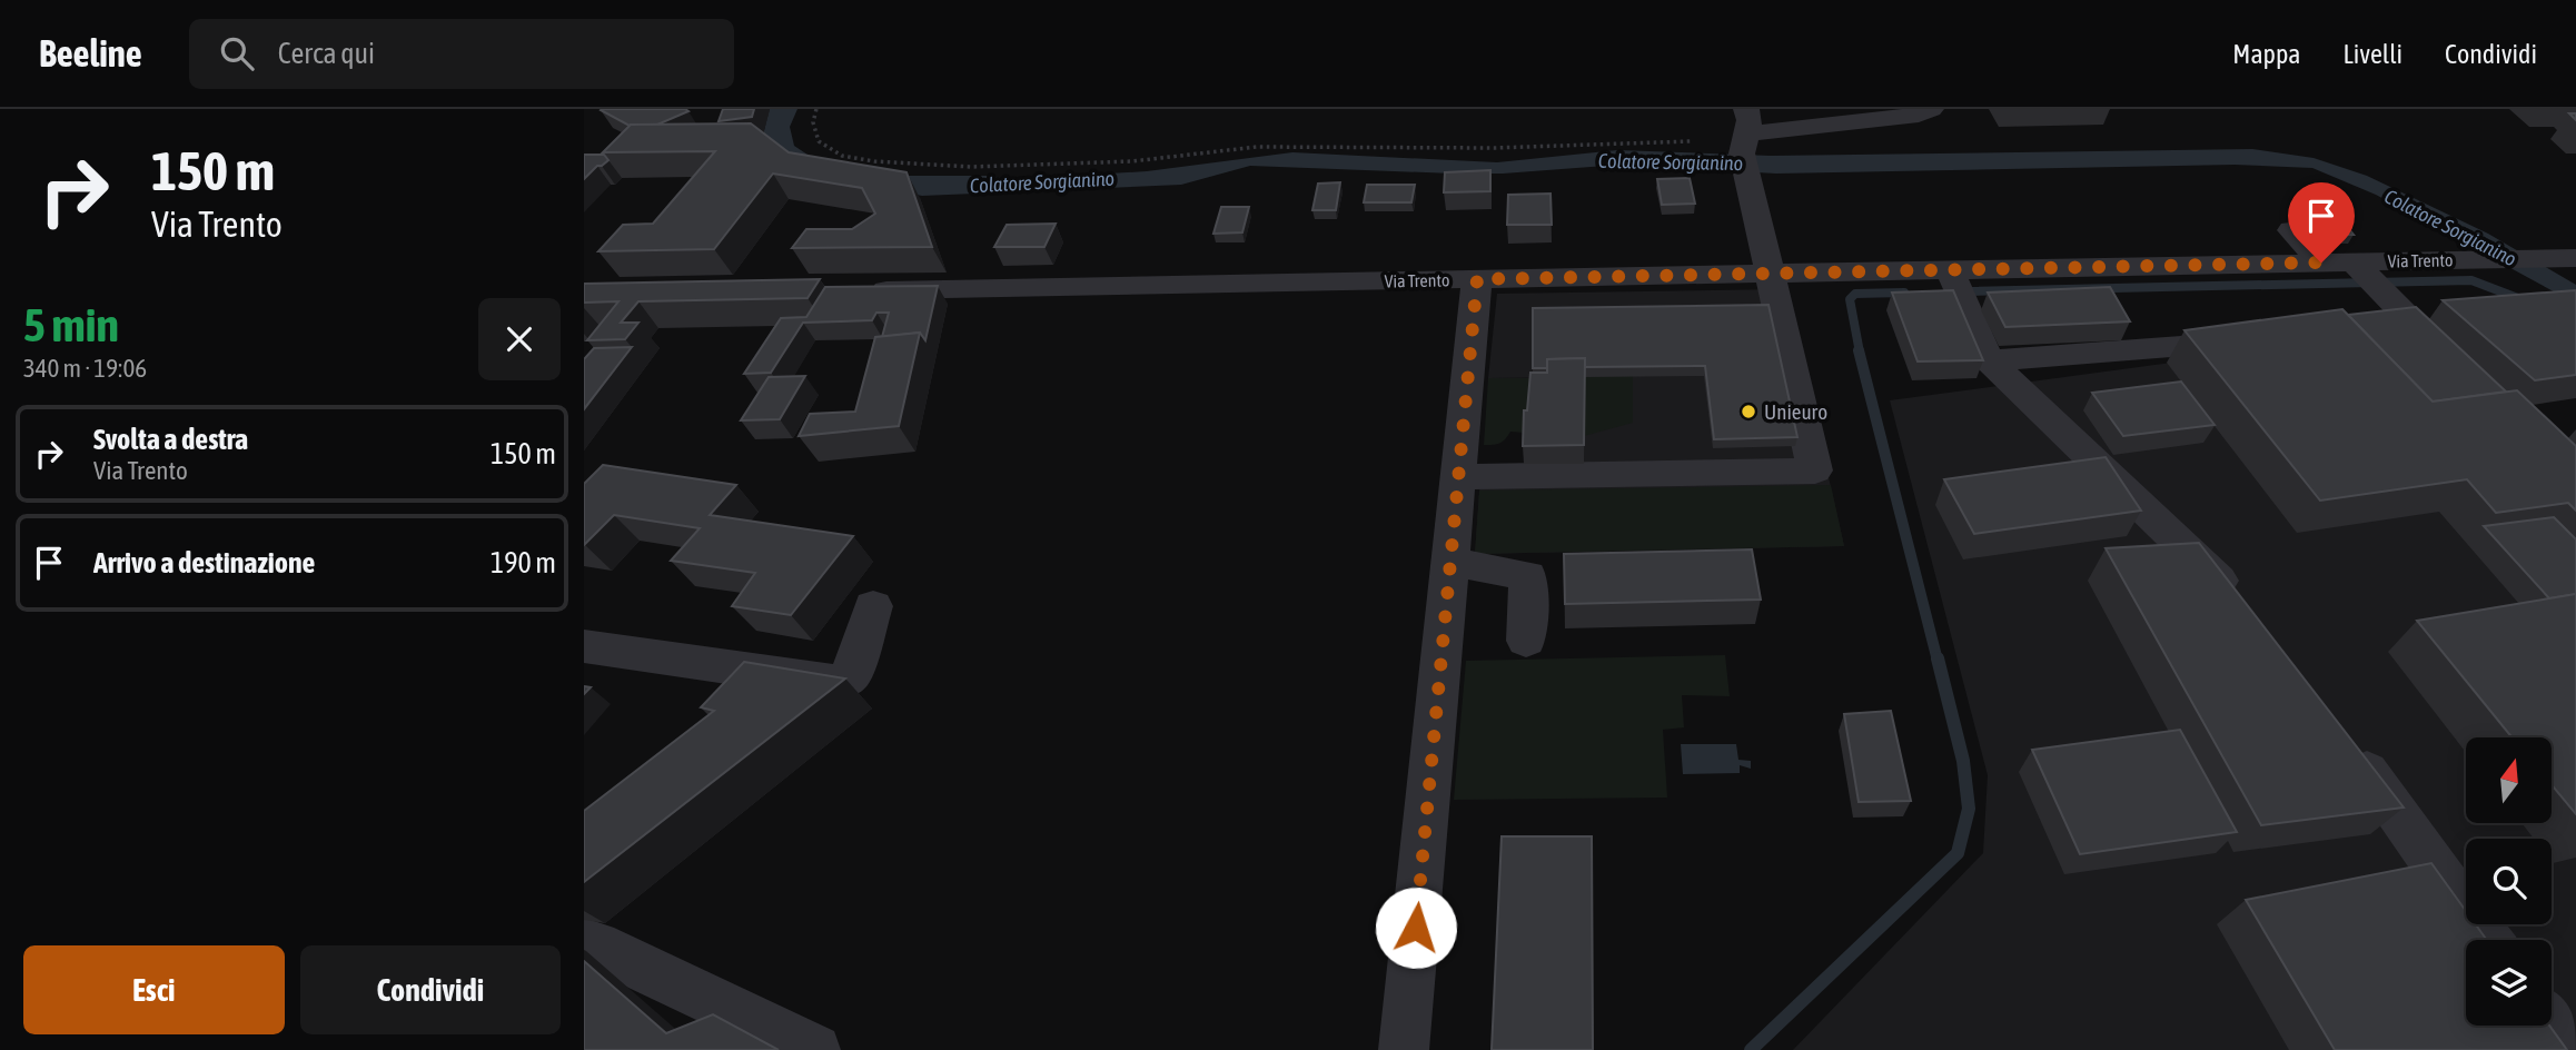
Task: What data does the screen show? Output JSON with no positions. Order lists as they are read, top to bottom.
{
  "streets": {
    "street": ["Via Trento"]
  },
  "water": ["Colatore Sorgianino"],
  "places": ["Unieuro"],
  "north": "top",
  "page": {
    "header": "Beeline",
    "search": "Cerca qui",
    "nav": ["Mappa", "Livelli", "Condividi"],
    "turn": ["150 m", "Via Trento"],
    "heading": ["5 min", "340 m · 19:06"],
    "list": [
      {
        "name": "Svolta a destra",
        "note": "Via Trento",
        "value": "150 m"
      },
      {
        "name": "Arrivo a destinazione",
        "value": "190 m"
      }
    ],
    "buttons": ["Esci", "Condividi"]
  }
}
